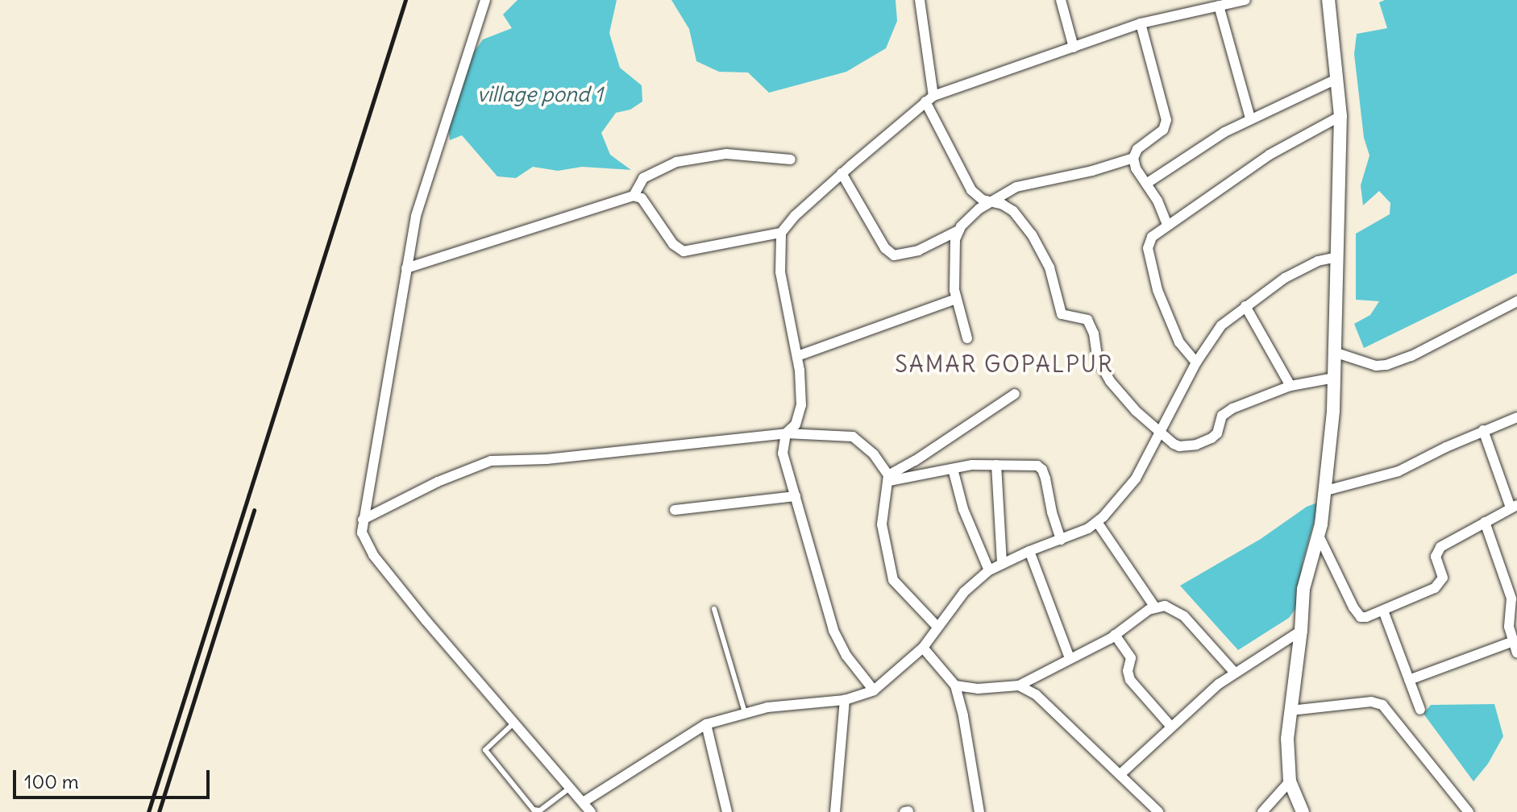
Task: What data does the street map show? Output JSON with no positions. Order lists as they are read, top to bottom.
{
  "districts": ["SAMAR GOPALPUR"],
  "water": ["village pond 1"],
  "scale_bar": "100 m"
}
